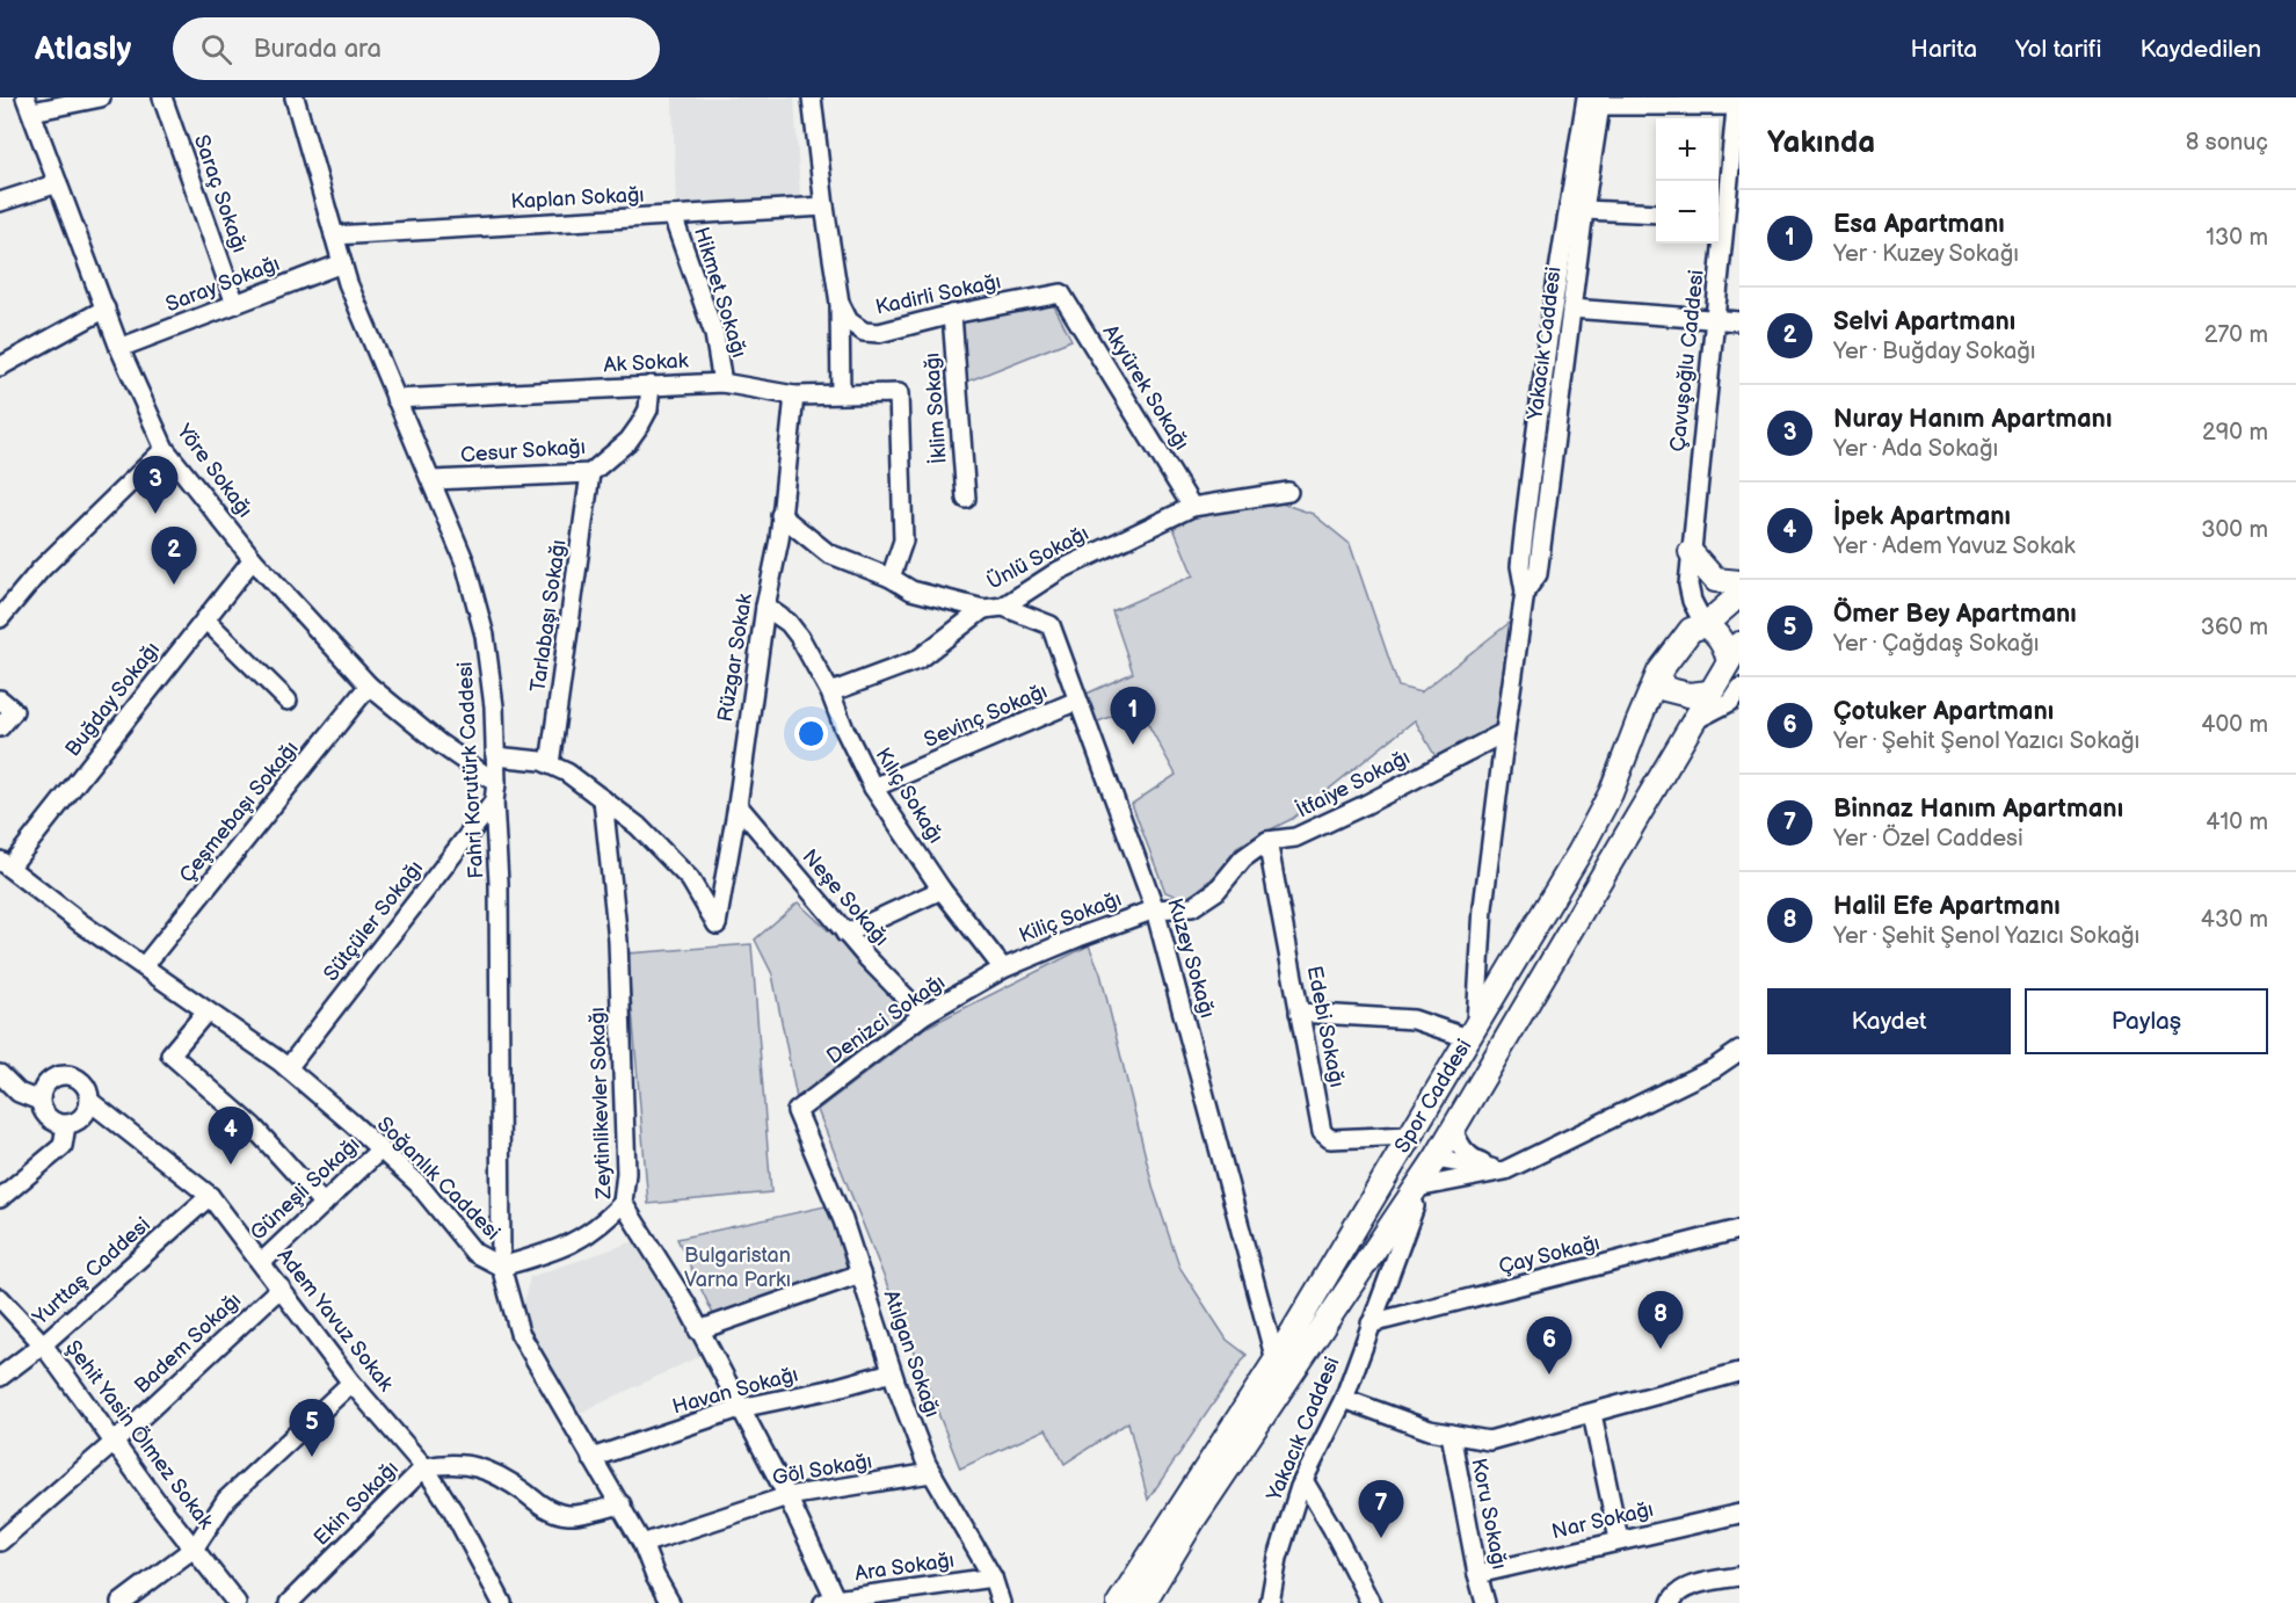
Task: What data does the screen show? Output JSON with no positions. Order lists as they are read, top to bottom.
{
  "streets": {
    "main road": ["Spor Caddesi"],
    "street": [
      "Saraç Sokağı",
      "Kaplan Sokağı",
      "Saray Sokağı",
      "Hikmet Sokağı",
      "Kadirli Sokağı",
      "Yakacık Caddesi",
      "Çavuşoğlu Caddesi",
      "Ak Sokak",
      "Akyürek Sokağı",
      "İklim Sokağı",
      "Cesur Sokağı",
      "Yöre Sokağı",
      "Ünlü Sokağı",
      "Tarlabaşı Sokağı",
      "Rüzgar Sokak",
      "Buğday Sokağı",
      "Sevinç Sokağı",
      "Fahri Korutürk Caddesi",
      "İtfaiye Sokağı",
      "Kılıç Sokağı",
      "Çeşmebaşı Sokağı",
      "Neşe Sokağı",
      "Kiliç Sokağı",
      "Sütçüler Sokağı",
      "Kuzey Sokağı",
      "Denizci Sokağı",
      "Edebi Sokağı",
      "Zeytinlikevler Sokağı",
      "Soğanlık Caddesi",
      "Güneşli Sokağı",
      "Çay Sokağı",
      "Yurttaş Caddesi",
      "Adem Yavuz Sokak",
      "Badem Sokağı",
      "Atılgan Sokağı",
      "Havan Sokağı",
      "Şehit Yasin Ölmez Sokak",
      "Göl Sokağı",
      "Ekin Sokağı",
      "Koru Sokağı",
      "Nar Sokağı",
      "Ara Sokağı"
    ]
  },
  "crossings": [
    ["Saraç Sokağı", "Saray Sokağı"],
    ["Kaplan Sokağı", "Hikmet Sokağı"],
    ["Kaplan Sokağı", "Fahri Korutürk Caddesi"],
    ["Saray Sokağı", "Yöre Sokağı"],
    ["Saray Sokağı", "Fahri Korutürk Caddesi"],
    ["Hikmet Sokağı", "Ak Sokak"],
    ["Kadirli Sokağı", "Akyürek Sokağı"],
    ["Kadirli Sokağı", "İklim Sokağı"],
    ["Yakacık Caddesi", "İtfaiye Sokağı"],
    ["Yakacık Caddesi", "Spor Caddesi"],
    ["Yakacık Caddesi", "Çay Sokağı"],
    ["Çavuşoğlu Caddesi", "Spor Caddesi"],
    ["Ak Sokak", "Cesur Sokağı"],
    ["Ak Sokak", "Ünlü Sokağı"],
    ["Ak Sokak", "Rüzgar Sokak"],
    ["Ak Sokak", "Fahri Korutürk Caddesi"],
    ["Akyürek Sokağı", "Ünlü Sokağı"],
    ["Cesur Sokağı", "Tarlabaşı Sokağı"],
    ["Cesur Sokağı", "Fahri Korutürk Caddesi"],
    ["Yöre Sokağı", "Buğday Sokağı"],
    ["Yöre Sokağı", "Fahri Korutürk Caddesi"],
    ["Yöre Sokağı", "Çeşmebaşı Sokağı"],
    ["Ünlü Sokağı", "Rüzgar Sokak"],
    ["Ünlü Sokağı", "Kuzey Sokağı"],
    ["Rüzgar Sokak", "Kılıç Sokağı"],
    ["Rüzgar Sokak", "Neşe Sokağı"],
    ["Rüzgar Sokak", "Zeytinlikevler Sokağı"],
    ["Buğday Sokağı", "Soğanlık Caddesi"],
    ["Sevinç Sokağı", "Kılıç Sokağı"],
    ["Sevinç Sokağı", "Kuzey Sokağı"],
    ["Fahri Korutürk Caddesi", "Sütçüler Sokağı"],
    ["Fahri Korutürk Caddesi", "Soğanlık Caddesi"],
    ["İtfaiye Sokağı", "Kiliç Sokağı"],
    ["İtfaiye Sokağı", "Kuzey Sokağı"],
    ["İtfaiye Sokağı", "Edebi Sokağı"],
    ["Kılıç Sokağı", "Kiliç Sokağı"],
    ["Kılıç Sokağı", "Denizci Sokağı"],
    ["Çeşmebaşı Sokağı", "Soğanlık Caddesi"],
    ["Neşe Sokağı", "Denizci Sokağı"],
    ["Kiliç Sokağı", "Kuzey Sokağı"],
    ["Kiliç Sokağı", "Denizci Sokağı"],
    ["Sütçüler Sokağı", "Soğanlık Caddesi"],
    ["Kuzey Sokağı", "Spor Caddesi"],
    ["Denizci Sokağı", "Atılgan Sokağı"],
    ["Edebi Sokağı", "Spor Caddesi"],
    ["Zeytinlikevler Sokağı", "Havan Sokağı"],
    ["Zeytinlikevler Sokağı", "Göl Sokağı"],
    ["Zeytinlikevler Sokağı", "Ara Sokağı"],
    ["Soğanlık Caddesi", "Güneşli Sokağı"],
    ["Soğanlık Caddesi", "Havan Sokağı"],
    ["Soğanlık Caddesi", "Göl Sokağı"],
    ["Soğanlık Caddesi", "Ekin Sokağı"],
    ["Güneşli Sokağı", "Adem Yavuz Sokak"],
    ["Yurttaş Caddesi", "Adem Yavuz Sokak"],
    ["Yurttaş Caddesi", "Şehit Yasin Ölmez Sokak"],
    ["Adem Yavuz Sokak", "Badem Sokağı"],
    ["Adem Yavuz Sokak", "Ekin Sokağı"],
    ["Badem Sokağı", "Şehit Yasin Ölmez Sokak"],
    ["Atılgan Sokağı", "Havan Sokağı"],
    ["Atılgan Sokağı", "Göl Sokağı"],
    ["Atılgan Sokağı", "Ara Sokağı"],
    ["Koru Sokağı", "Nar Sokağı"]
  ],
  "parks": ["Bulgaristan Varna Parkı"],
  "page": {
    "header": "Atlasly",
    "search": "Burada ara",
    "nav": ["Harita", "Yol tarifi", "Kaydedilen"],
    "heading": ["Yakında", "8 sonuç"],
    "map_buttons": ["+", "−"],
    "list": [
      {
        "mark": "1",
        "name": "Esa Apartmanı",
        "note": "Yer · Kuzey Sokağı",
        "value": "130 m"
      },
      {
        "mark": "2",
        "name": "Selvi Apartmanı",
        "note": "Yer · Buğday Sokağı",
        "value": "270 m"
      },
      {
        "mark": "3",
        "name": "Nuray Hanım Apartmanı",
        "note": "Yer · Ada Sokağı",
        "value": "290 m"
      },
      {
        "mark": "4",
        "name": "İpek Apartmanı",
        "note": "Yer · Adem Yavuz Sokak",
        "value": "300 m"
      },
      {
        "mark": "5",
        "name": "Ömer Bey Apartmanı",
        "note": "Yer · Çağdaş Sokağı",
        "value": "360 m"
      },
      {
        "mark": "6",
        "name": "Çotuker Apartmanı",
        "note": "Yer · Şehit Şenol Yazıcı Sokağı",
        "value": "400 m"
      },
      {
        "mark": "7",
        "name": "Binnaz Hanım Apartmanı",
        "note": "Yer · Özel Caddesi",
        "value": "410 m"
      },
      {
        "mark": "8",
        "name": "Halil Efe Apartmanı",
        "note": "Yer · Şehit Şenol Yazıcı Sokağı",
        "value": "430 m"
      }
    ],
    "pins": [
      "3",
      "2",
      "1",
      "4",
      "8",
      "6",
      "5",
      "7"
    ],
    "buttons": ["Kaydet", "Paylaş"]
  }
}
